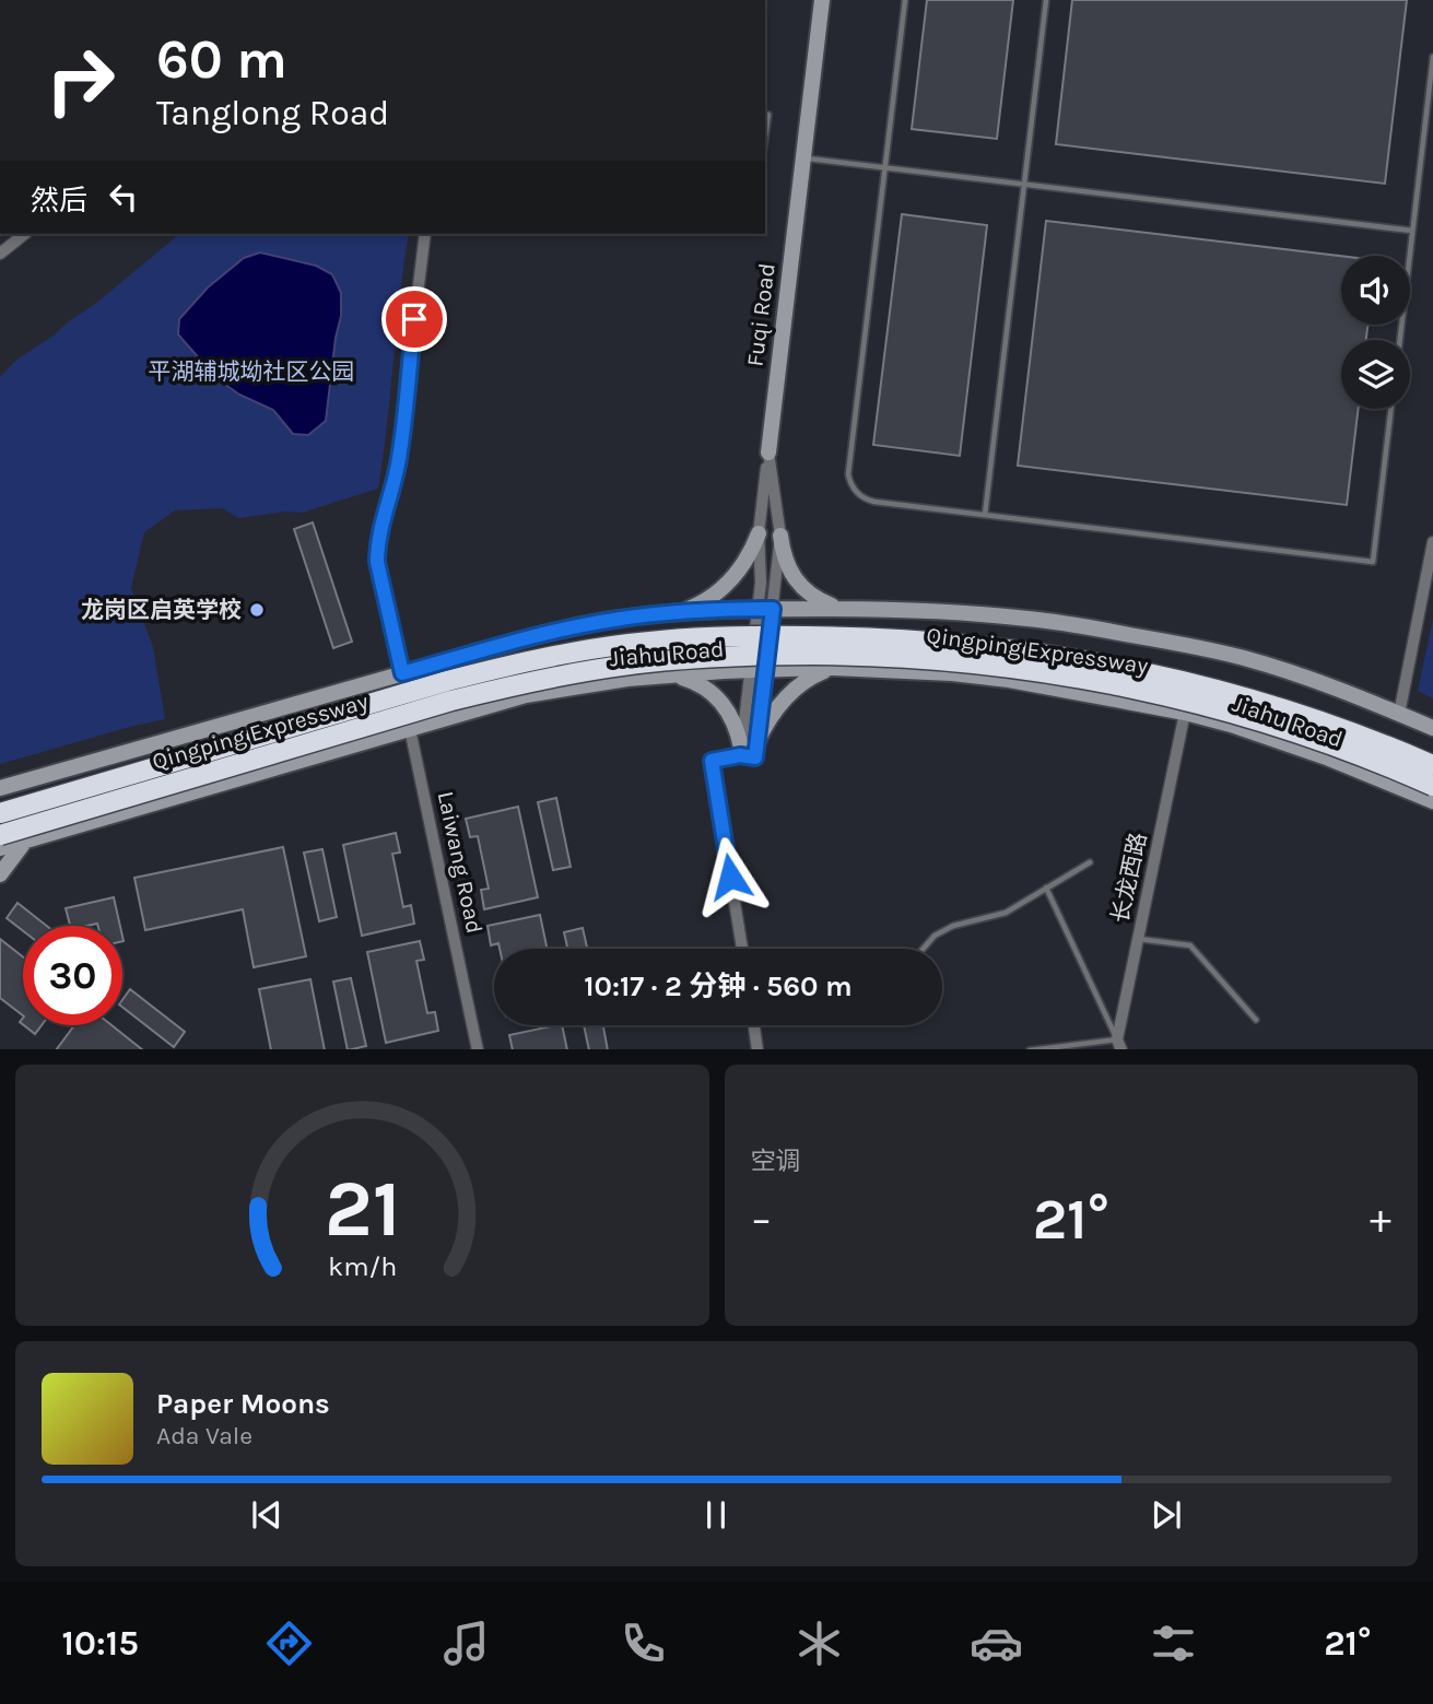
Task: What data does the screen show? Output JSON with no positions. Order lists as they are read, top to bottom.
{
  "streets": {
    "highway": ["Qingping Expressway"],
    "main road": ["Fuqi Road", "Jiahu Road"],
    "street": ["Laiwang Road", "长龙西路"]
  },
  "crossings": [
    ["Jiahu Road", "Laiwang Road"],
    ["Jiahu Road", "长龙西路"]
  ],
  "parks": ["平湖辅城坳社区公园"],
  "places": ["龙岗区启英学校"],
  "page": {
    "turn": ["60 m", "Tanglong Road"],
    "then": "然后",
    "limit": "30",
    "trip": "10:17 · 2 分钟 · 560 m",
    "tile": "空调",
    "heat": ["−", "21°", "+"],
    "song": ["Paper Moons", "Ada Vale"],
    "tabs": ["10:15", "21°"],
    "gauge": ["21", "km/h"]
  }
}
